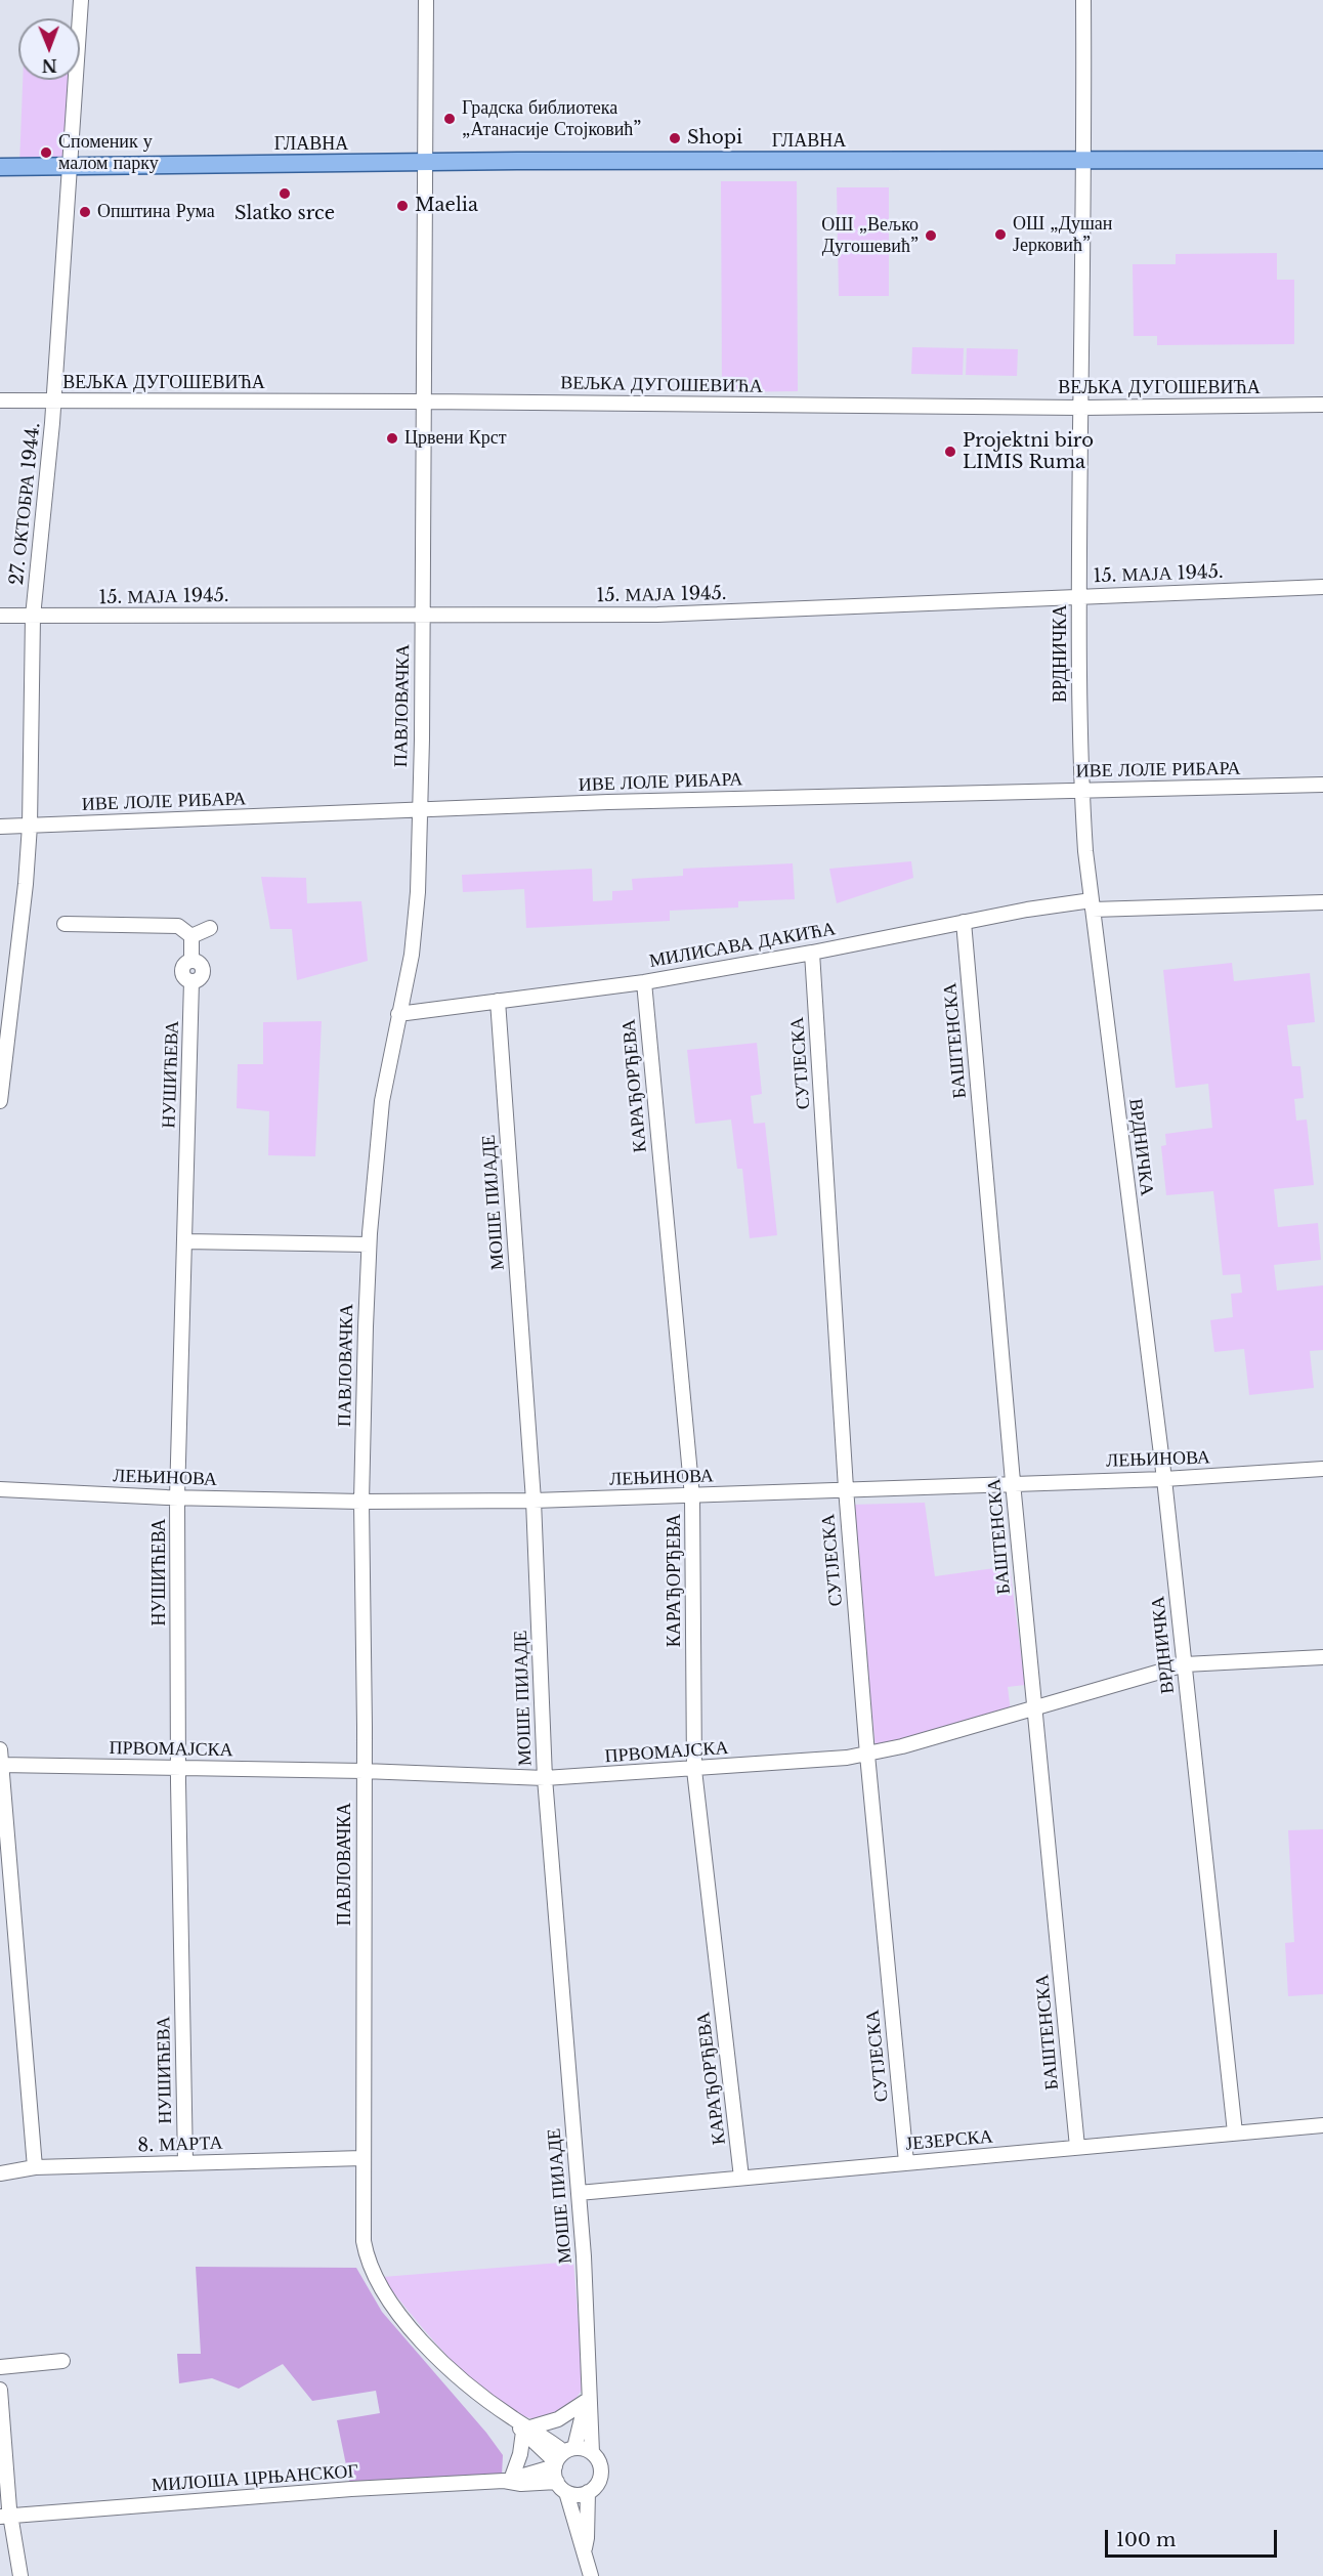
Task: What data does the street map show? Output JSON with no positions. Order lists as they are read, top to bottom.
{
  "streets": {
    "main road": ["ГЛАВНА"],
    "street": [
      "ВЕЉКА ДУГОШЕВИЋА",
      "27. ОКТОБРА 1944.",
      "15. МАЈА 1945.",
      "ВРДНИЧКА",
      "ПАВЛОВАЧКА",
      "ИВЕ ЛОЛЕ РИБАРА",
      "МИЛИСАВА ДАКИЋА",
      "БАШТЕНСКА",
      "СУТЈЕСКА",
      "НУШИЋЕВА",
      "КАРАЂОРЂЕВА",
      "МОШЕ ПИЈАДЕ",
      "ЛЕЊИНОВА",
      "ПРВОМАЈСКА",
      "ЈЕЗЕРСКА",
      "8. МАРТА",
      "МИЛОША ЦРЊАНСКОГ"
    ]
  },
  "crossings": [
    ["ГЛАВНА", "27. ОКТОБРА 1944."],
    ["ГЛАВНА", "ВРДНИЧКА"],
    ["ГЛАВНА", "ПАВЛОВАЧКА"],
    ["ВЕЉКА ДУГОШЕВИЋА", "27. ОКТОБРА 1944."],
    ["ВЕЉКА ДУГОШЕВИЋА", "ВРДНИЧКА"],
    ["ВЕЉКА ДУГОШЕВИЋА", "ПАВЛОВАЧКА"],
    ["27. ОКТОБРА 1944.", "15. МАЈА 1945."],
    ["27. ОКТОБРА 1944.", "ИВЕ ЛОЛЕ РИБАРА"],
    ["15. МАЈА 1945.", "ВРДНИЧКА"],
    ["15. МАЈА 1945.", "ПАВЛОВАЧКА"],
    ["ВРДНИЧКА", "ИВЕ ЛОЛЕ РИБАРА"],
    ["ВРДНИЧКА", "МИЛИСАВА ДАКИЋА"],
    ["ВРДНИЧКА", "ЛЕЊИНОВА"],
    ["ВРДНИЧКА", "ПРВОМАЈСКА"],
    ["ВРДНИЧКА", "ЈЕЗЕРСКА"],
    ["ПАВЛОВАЧКА", "ИВЕ ЛОЛЕ РИБАРА"],
    ["ПАВЛОВАЧКА", "МИЛИСАВА ДАКИЋА"],
    ["ПАВЛОВАЧКА", "МОШЕ ПИЈАДЕ"],
    ["ПАВЛОВАЧКА", "ЛЕЊИНОВА"],
    ["ПАВЛОВАЧКА", "ПРВОМАЈСКА"],
    ["ПАВЛОВАЧКА", "8. МАРТА"],
    ["ПАВЛОВАЧКА", "МИЛОША ЦРЊАНСКОГ"],
    ["МИЛИСАВА ДАКИЋА", "БАШТЕНСКА"],
    ["МИЛИСАВА ДАКИЋА", "СУТЈЕСКА"],
    ["МИЛИСАВА ДАКИЋА", "КАРАЂОРЂЕВА"],
    ["МИЛИСАВА ДАКИЋА", "МОШЕ ПИЈАДЕ"],
    ["БАШТЕНСКА", "ЛЕЊИНОВА"],
    ["БАШТЕНСКА", "ПРВОМАЈСКА"],
    ["БАШТЕНСКА", "ЈЕЗЕРСКА"],
    ["СУТЈЕСКА", "ЛЕЊИНОВА"],
    ["СУТЈЕСКА", "ПРВОМАЈСКА"],
    ["СУТЈЕСКА", "ЈЕЗЕРСКА"],
    ["НУШИЋЕВА", "ЛЕЊИНОВА"],
    ["НУШИЋЕВА", "ПРВОМАЈСКА"],
    ["НУШИЋЕВА", "8. МАРТА"],
    ["КАРАЂОРЂЕВА", "ЛЕЊИНОВА"],
    ["КАРАЂОРЂЕВА", "ПРВОМАЈСКА"],
    ["КАРАЂОРЂЕВА", "ЈЕЗЕРСКА"],
    ["МОШЕ ПИЈАДЕ", "ЛЕЊИНОВА"],
    ["МОШЕ ПИЈАДЕ", "ПРВОМАЈСКА"],
    ["МОШЕ ПИЈАДЕ", "ЈЕЗЕРСКА"],
    ["МОШЕ ПИЈАДЕ", "МИЛОША ЦРЊАНСКОГ"]
  ],
  "places": [
    "Градска библиотека „Атанасије Стојковић”",
    "Shopi",
    "Споменик у малом парку",
    "Slatko srce",
    "Maelia",
    "Општина Рума",
    "ОШ „Душан Јерковић”",
    "ОШ „Вељко Дугошевић”",
    "Црвени Крст",
    "Projektni biro LIMIS Ruma"
  ],
  "scale_bar": "100 m",
  "north": "bottom"
}
